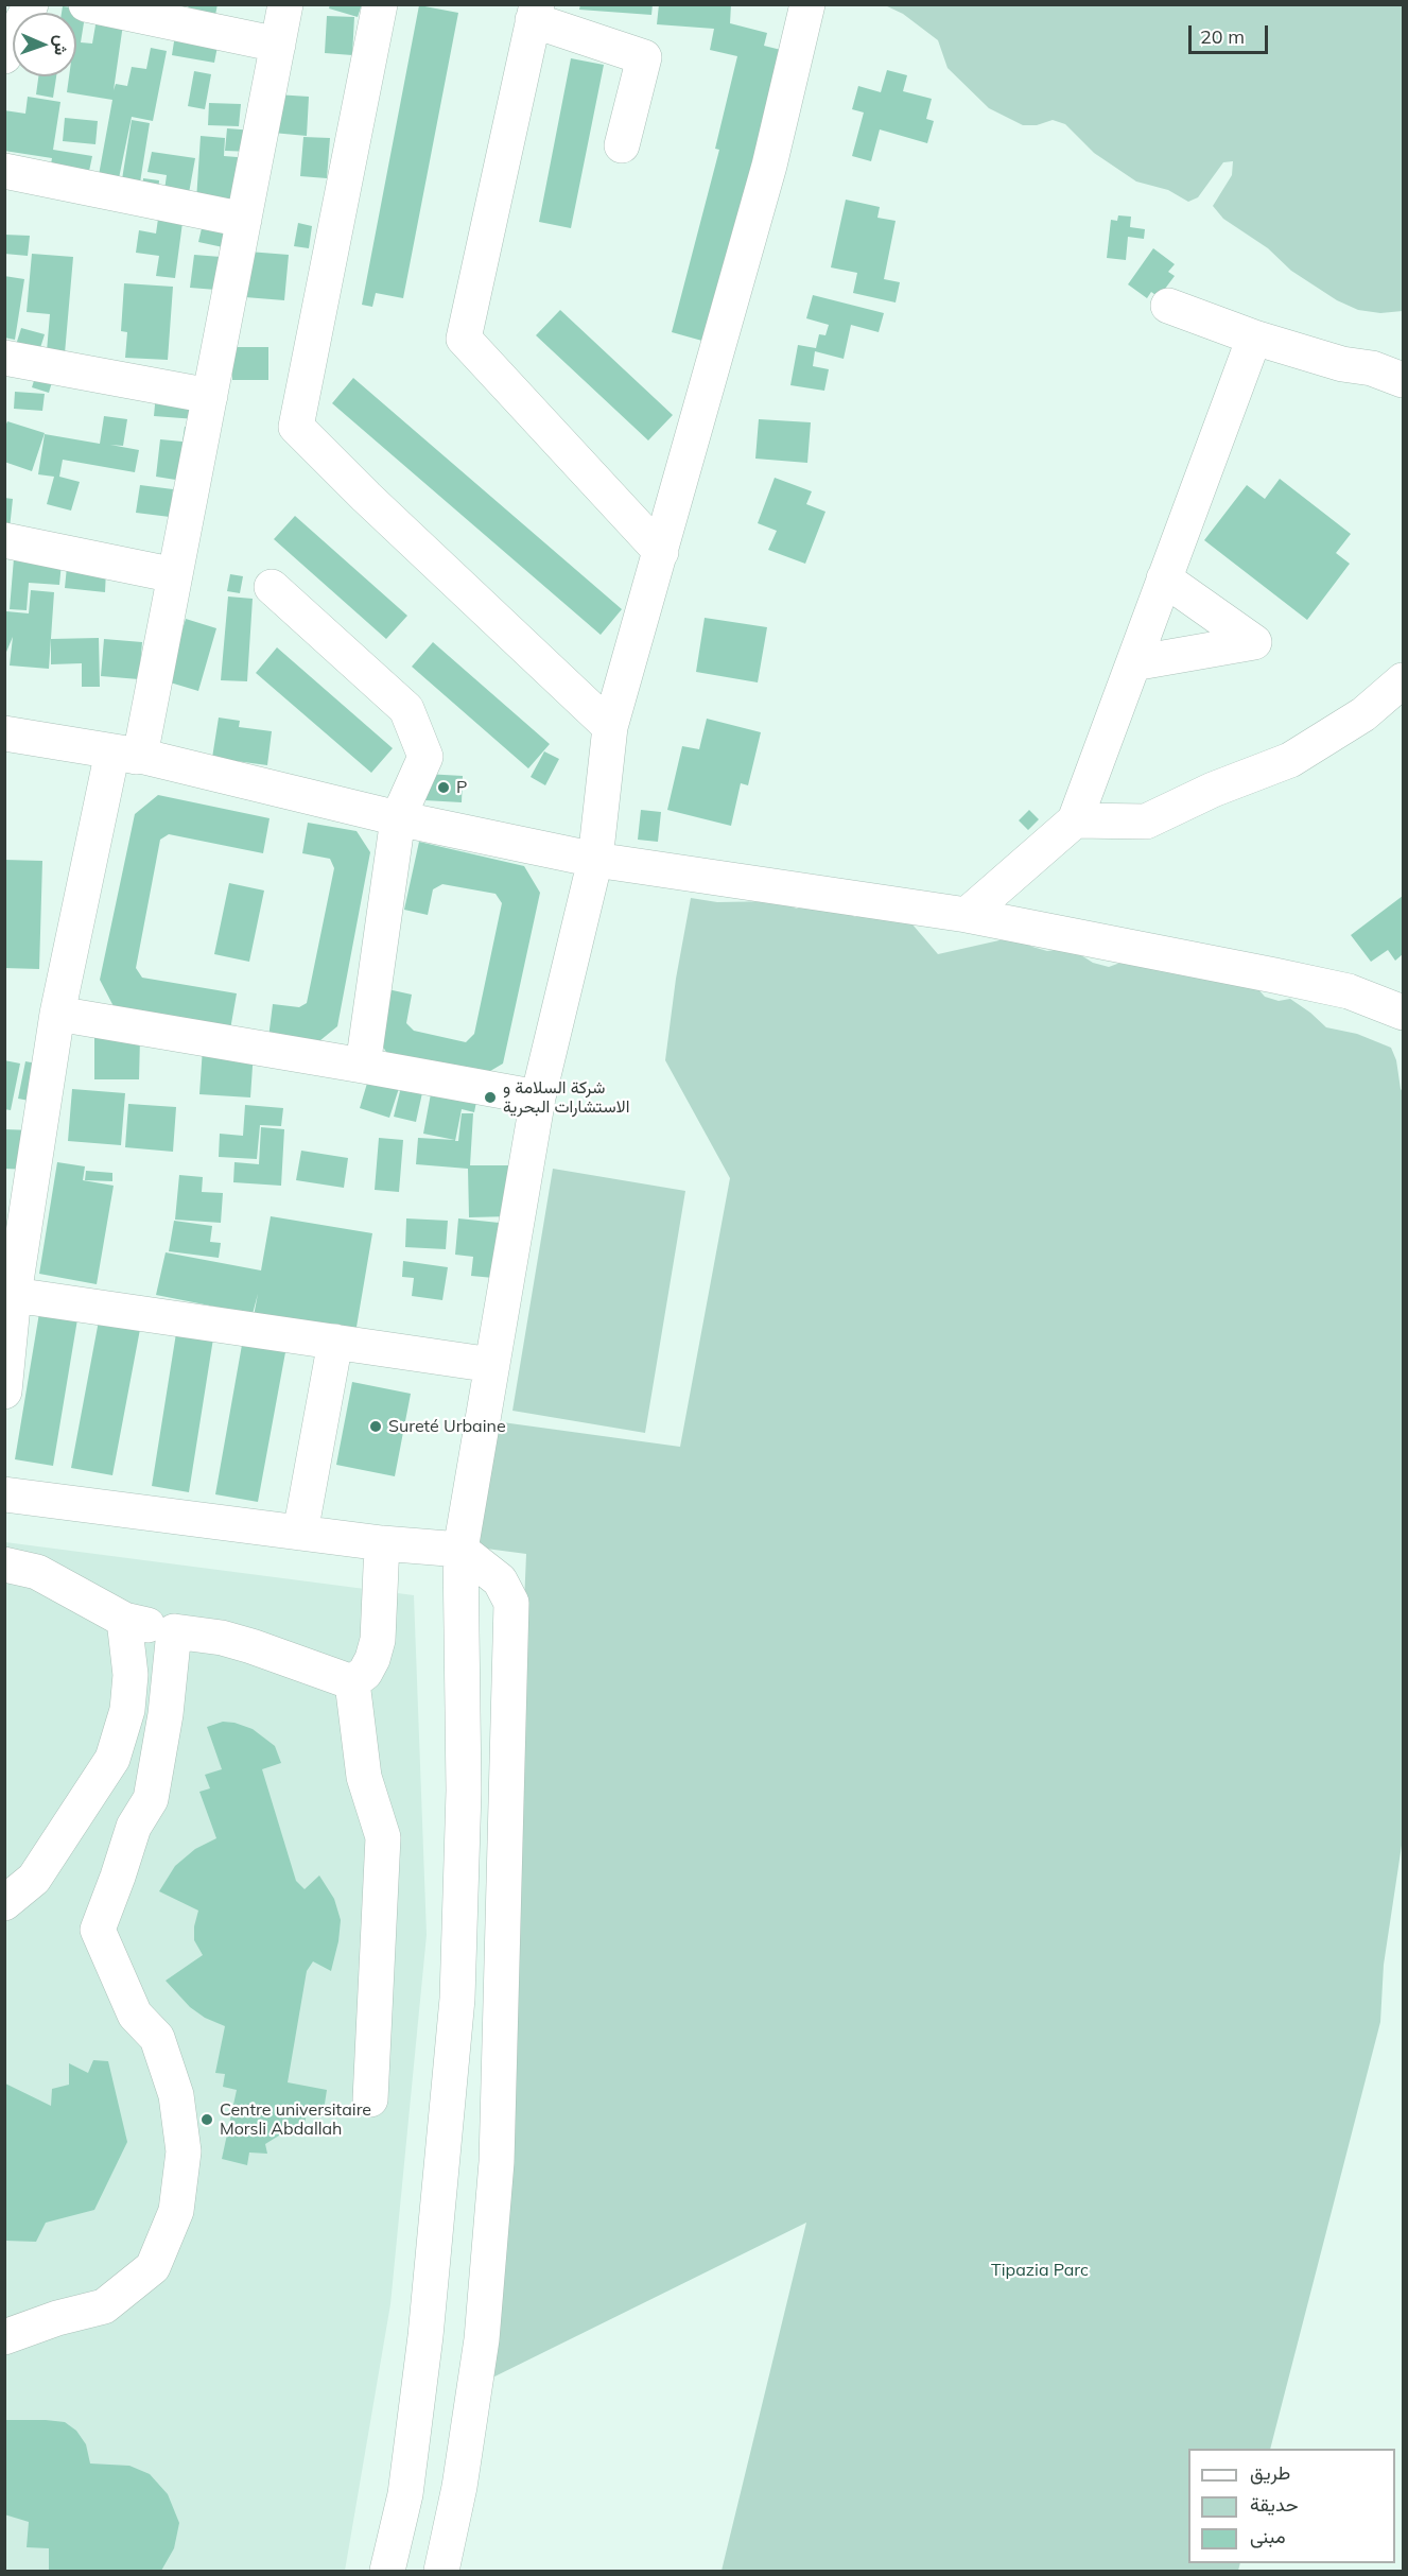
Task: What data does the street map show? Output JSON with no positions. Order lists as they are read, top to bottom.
{
  "parks": ["Tipazia Parc"],
  "places": [
    "P",
    "شركة السلامة و الاستشارات البحرية",
    "Sureté Urbaine",
    "Centre universitaire Morsli Abdallah"
  ],
  "legend": ["طريق", "حديقة", "مبنى"],
  "scale_bar": "20 m",
  "north": "right"
}
